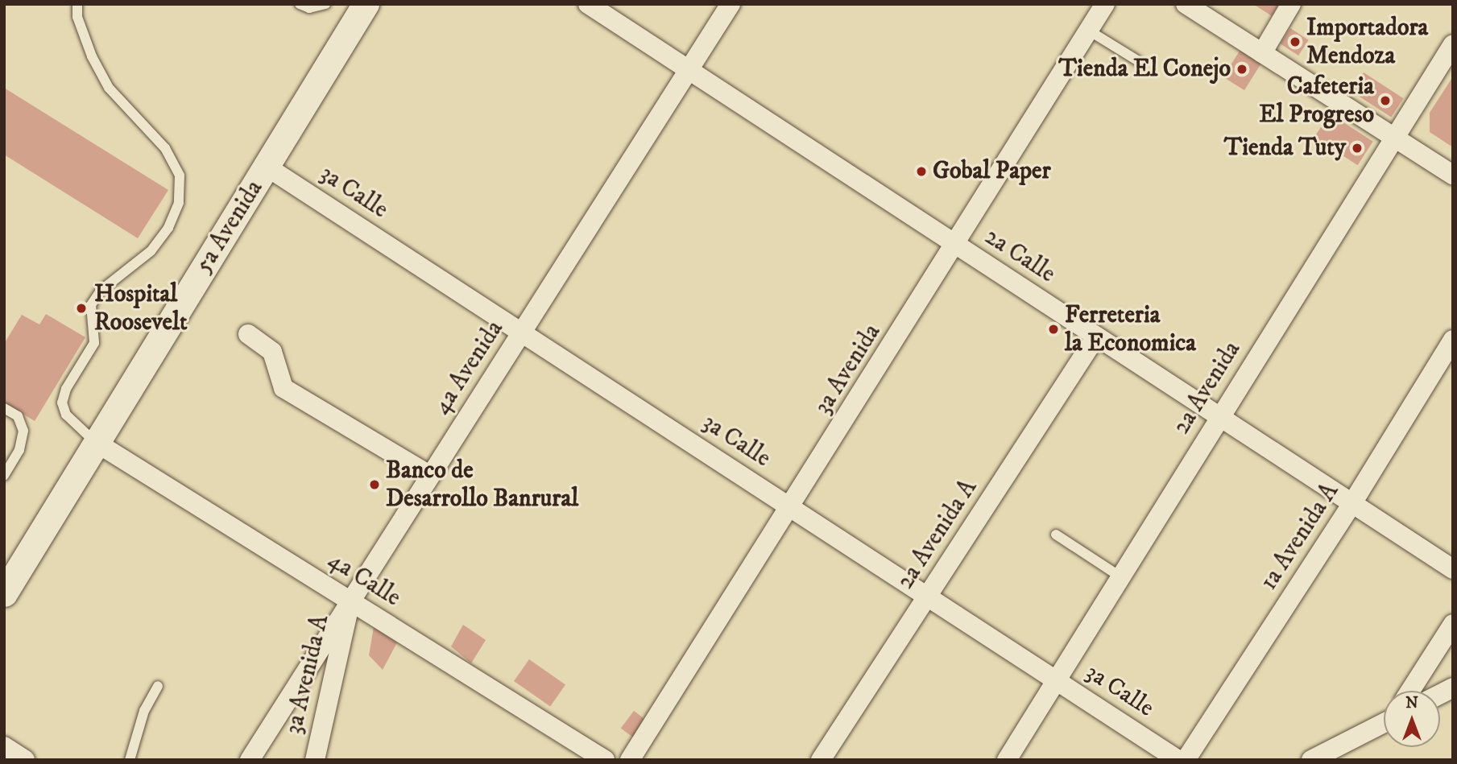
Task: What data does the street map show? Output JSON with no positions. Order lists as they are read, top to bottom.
{
  "streets": {
    "street": [
      "3a Calle",
      "5a Avenida",
      "2a Calle",
      "4a Avenida",
      "3a Avenida",
      "2a Avenida",
      "2a Avenida A",
      "1a Avenida A",
      "4a Calle",
      "3a Avenida A"
    ]
  },
  "crossings": [
    ["3a Calle", "5a Avenida"],
    ["3a Calle", "4a Avenida"],
    ["3a Calle", "3a Avenida"],
    ["3a Calle", "2a Avenida"],
    ["3a Calle", "2a Avenida A"],
    ["5a Avenida", "4a Calle"],
    ["2a Calle", "4a Avenida"],
    ["2a Calle", "3a Avenida"],
    ["2a Calle", "2a Avenida"],
    ["2a Calle", "2a Avenida A"],
    ["2a Calle", "1a Avenida A"],
    ["4a Avenida", "4a Calle"],
    ["4a Avenida", "3a Avenida A"],
    ["4a Calle", "3a Avenida A"]
  ],
  "places": [
    "Importadora Mendoza",
    "Tienda El Conejo",
    "Cafeteria El Progreso",
    "Tienda Tuty",
    "Gobal Paper",
    "Hospital Roosevelt",
    "Ferreteria la Economica",
    "Banco de Desarrollo Banrural"
  ],
  "north": "top"
}
